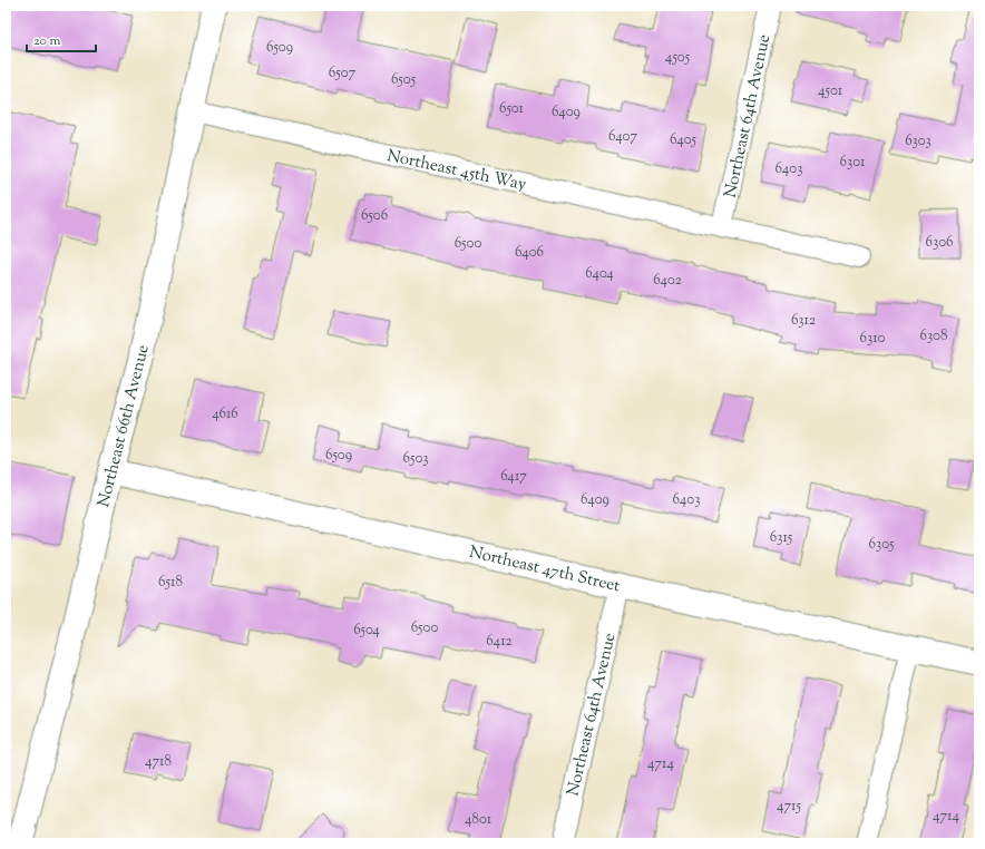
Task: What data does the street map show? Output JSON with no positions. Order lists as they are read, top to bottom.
{
  "streets": {
    "street": [
      "Northeast 64th Avenue",
      "Northeast 45th Way",
      "Northeast 66th Avenue",
      "Northeast 47th Street"
    ]
  },
  "crossings": [
    ["Northeast 64th Avenue", "Northeast 45th Way"],
    ["Northeast 64th Avenue", "Northeast 47th Street"],
    ["Northeast 45th Way", "Northeast 66th Avenue"],
    ["Northeast 66th Avenue", "Northeast 47th Street"]
  ],
  "house_numbers": [
    "6509",
    "4505",
    "6507",
    "6505",
    "4501",
    "6501",
    "6409",
    "6407",
    "6405",
    "6303",
    "6301",
    "6403",
    "6506",
    "6306",
    "6500",
    "6406",
    "6404",
    "6402",
    "6312",
    "6308",
    "6310",
    "4616",
    "6509",
    "6503",
    "6417",
    "6409",
    "6403",
    "6315",
    "6305",
    "6518",
    "6500",
    "6504",
    "6412",
    "4718",
    "4714",
    "4715",
    "4714",
    "4801"
  ],
  "scale_bar": "20 m"
}
